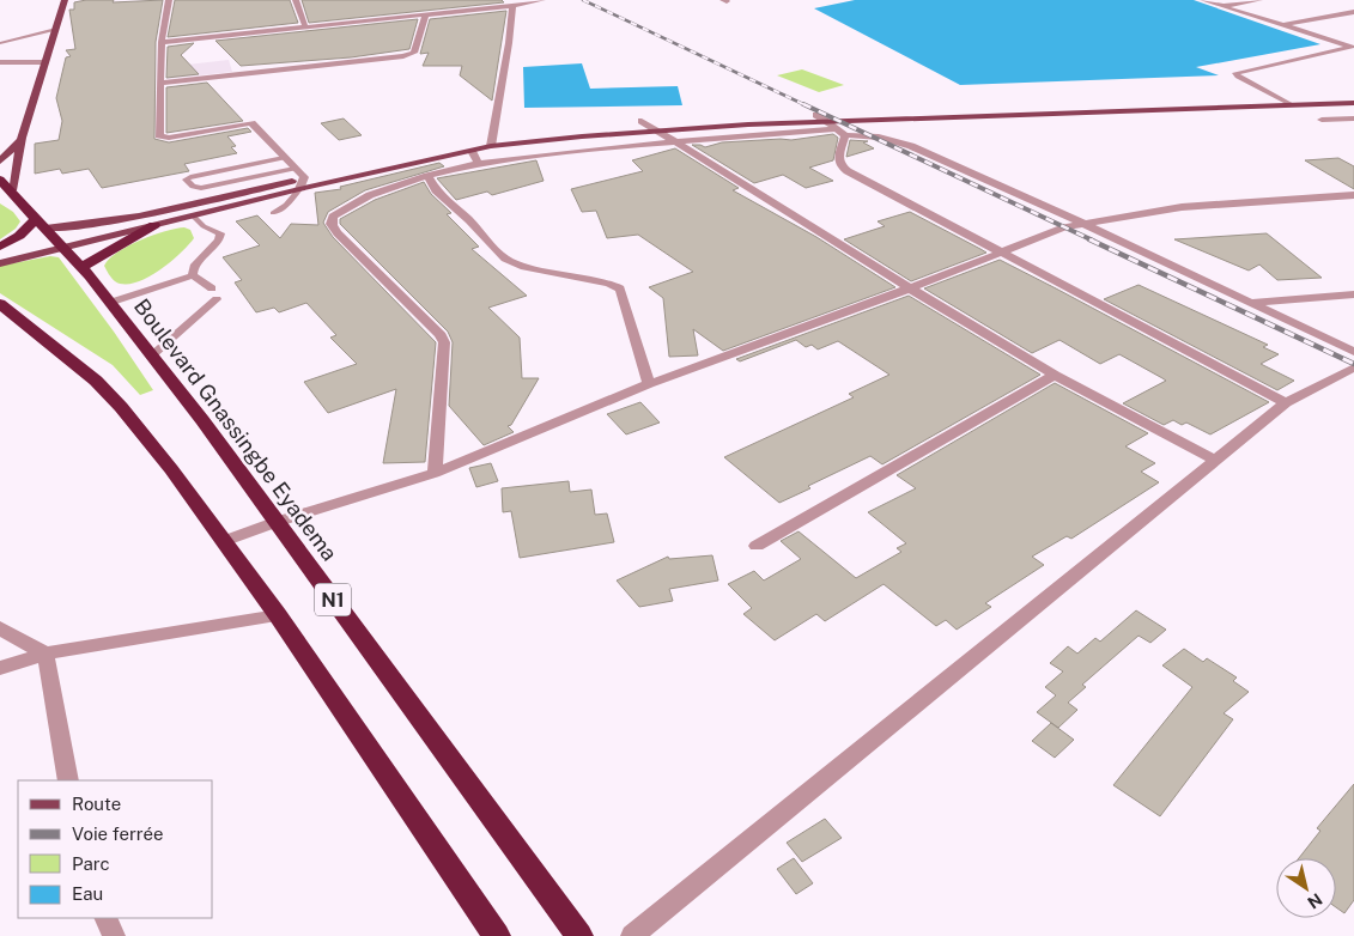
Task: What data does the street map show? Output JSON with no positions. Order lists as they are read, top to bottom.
{
  "streets": {
    "highway": ["Boulevard Gnassingbe Eyadema", "N1"]
  },
  "crossings": [
    ["Boulevard Gnassingbe Eyadema", "N1"]
  ],
  "legend": [
    "Route",
    "Voie ferrée",
    "Parc",
    "Eau"
  ],
  "north": "bottom right"
}
